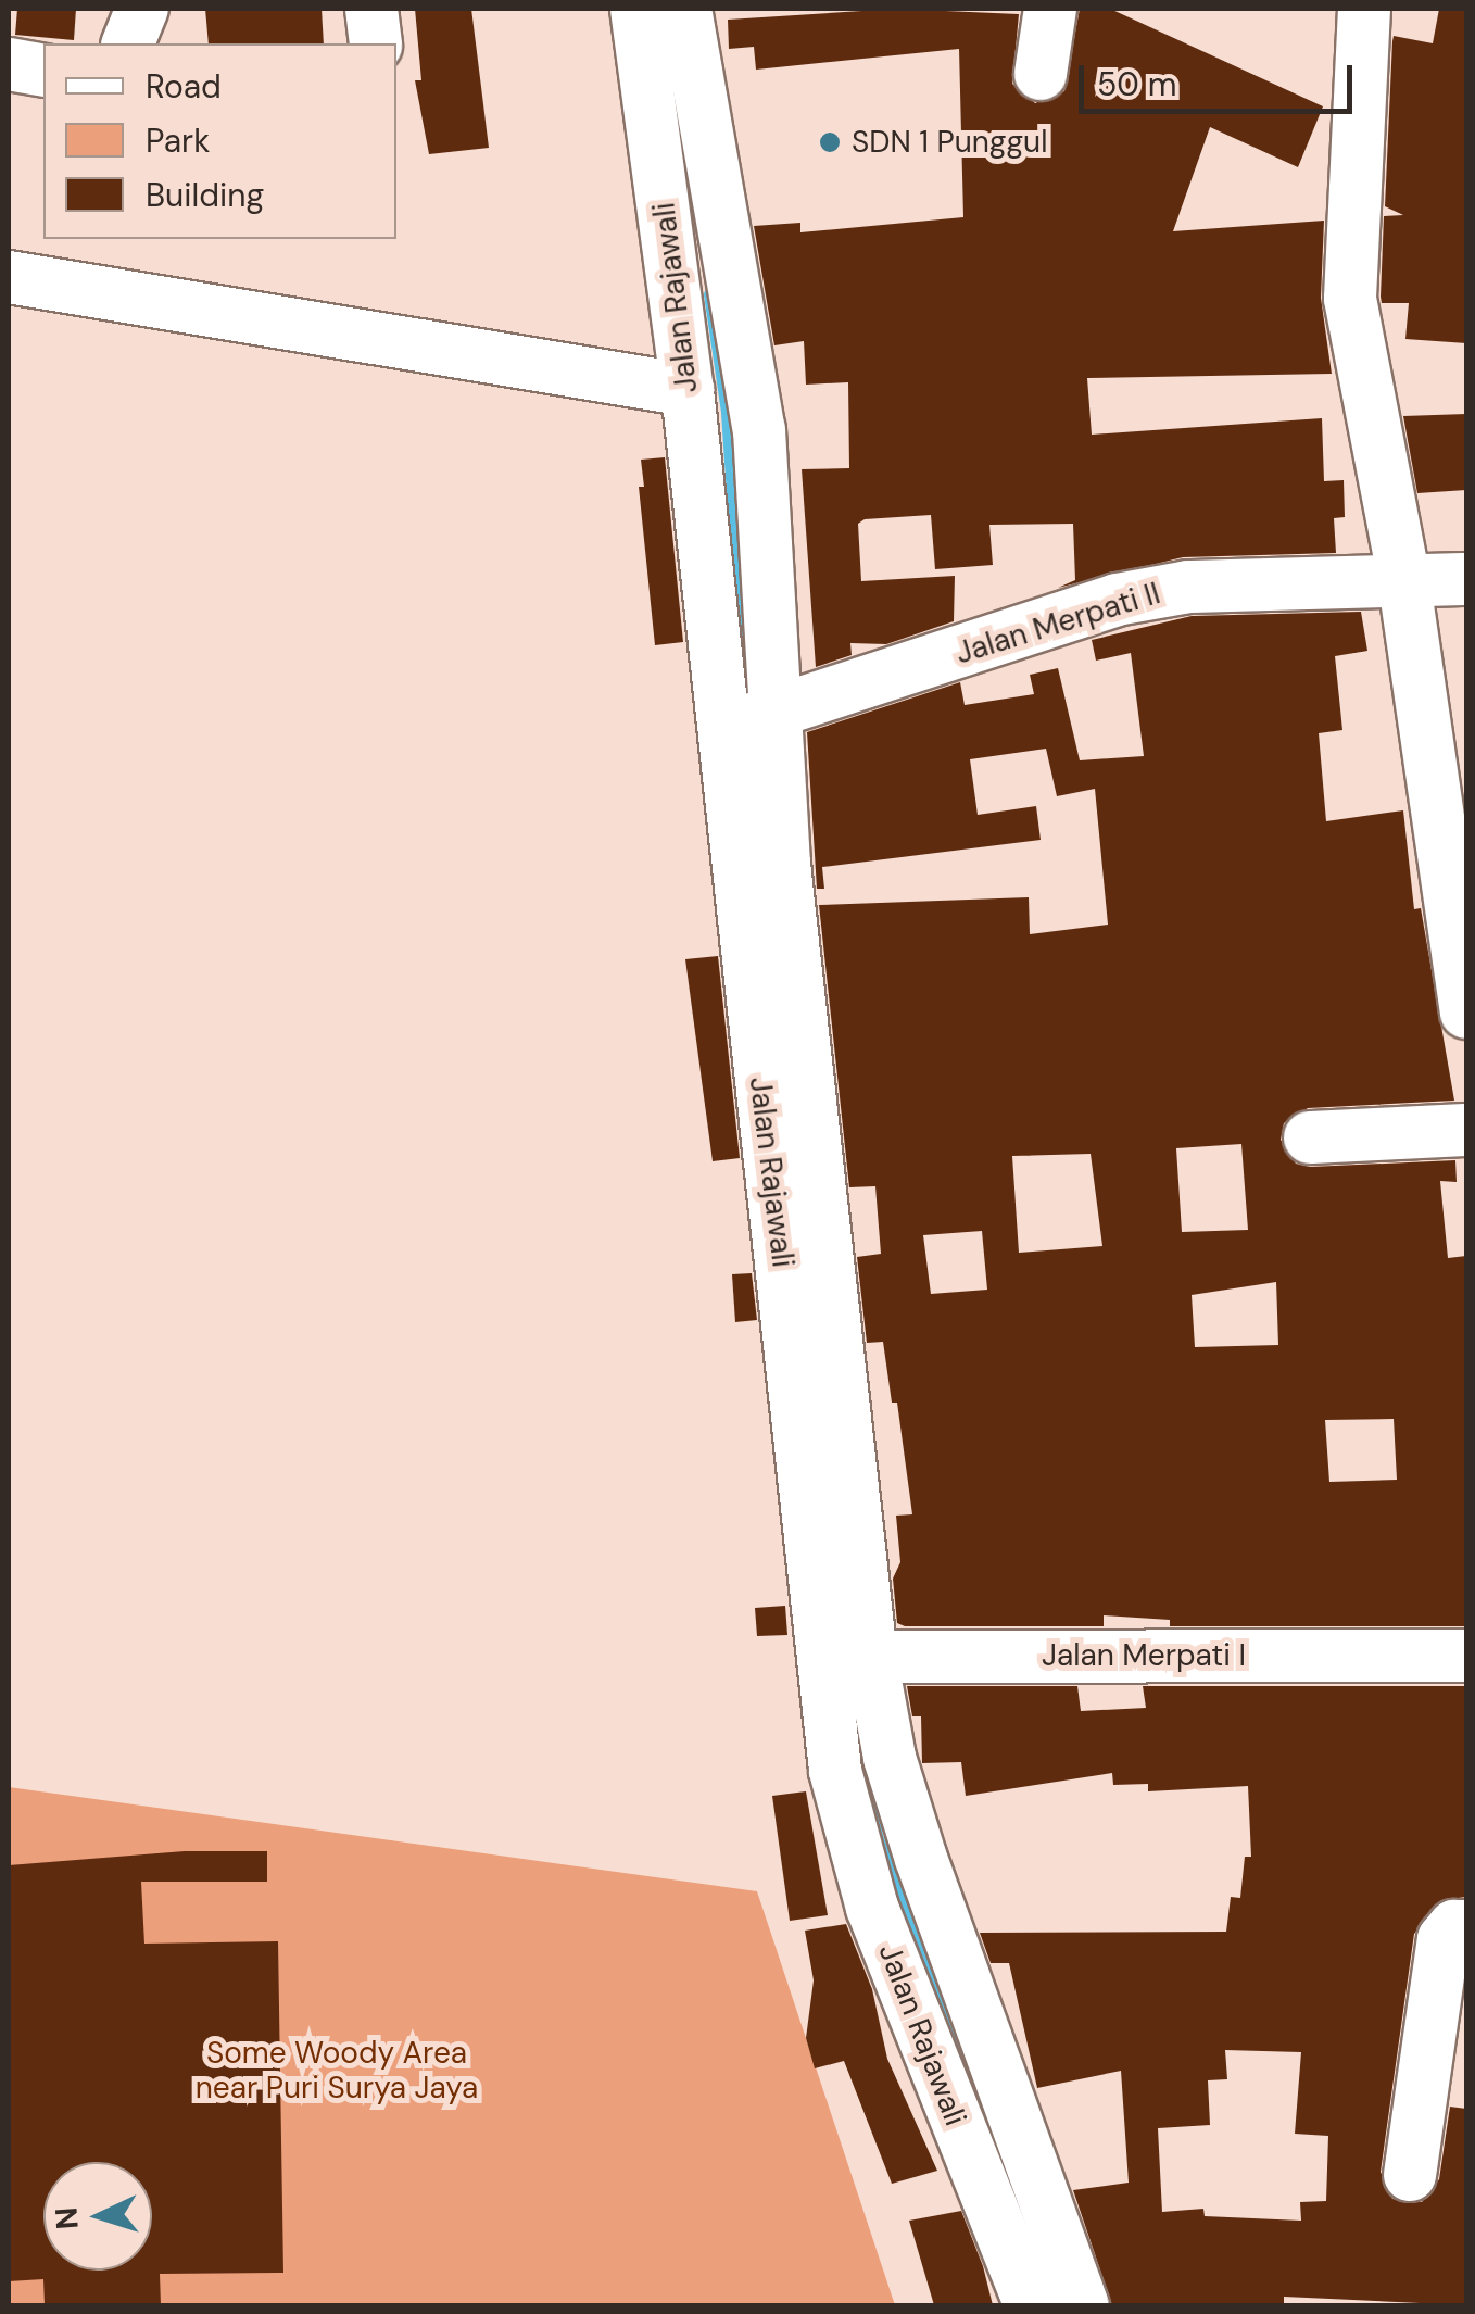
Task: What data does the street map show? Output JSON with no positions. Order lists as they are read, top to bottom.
{
  "streets": {
    "street": ["Jalan Rajawali", "Jalan Merpati II", "Jalan Merpati I"]
  },
  "crossings": [
    ["Jalan Rajawali", "Jalan Merpati II"],
    ["Jalan Rajawali", "Jalan Merpati I"]
  ],
  "parks": ["Some Woody Area near Puri Surya Jaya"],
  "places": ["SDN 1 Punggul"],
  "legend": ["Road", "Park", "Building"],
  "scale_bar": "50 m",
  "north": "left"
}
